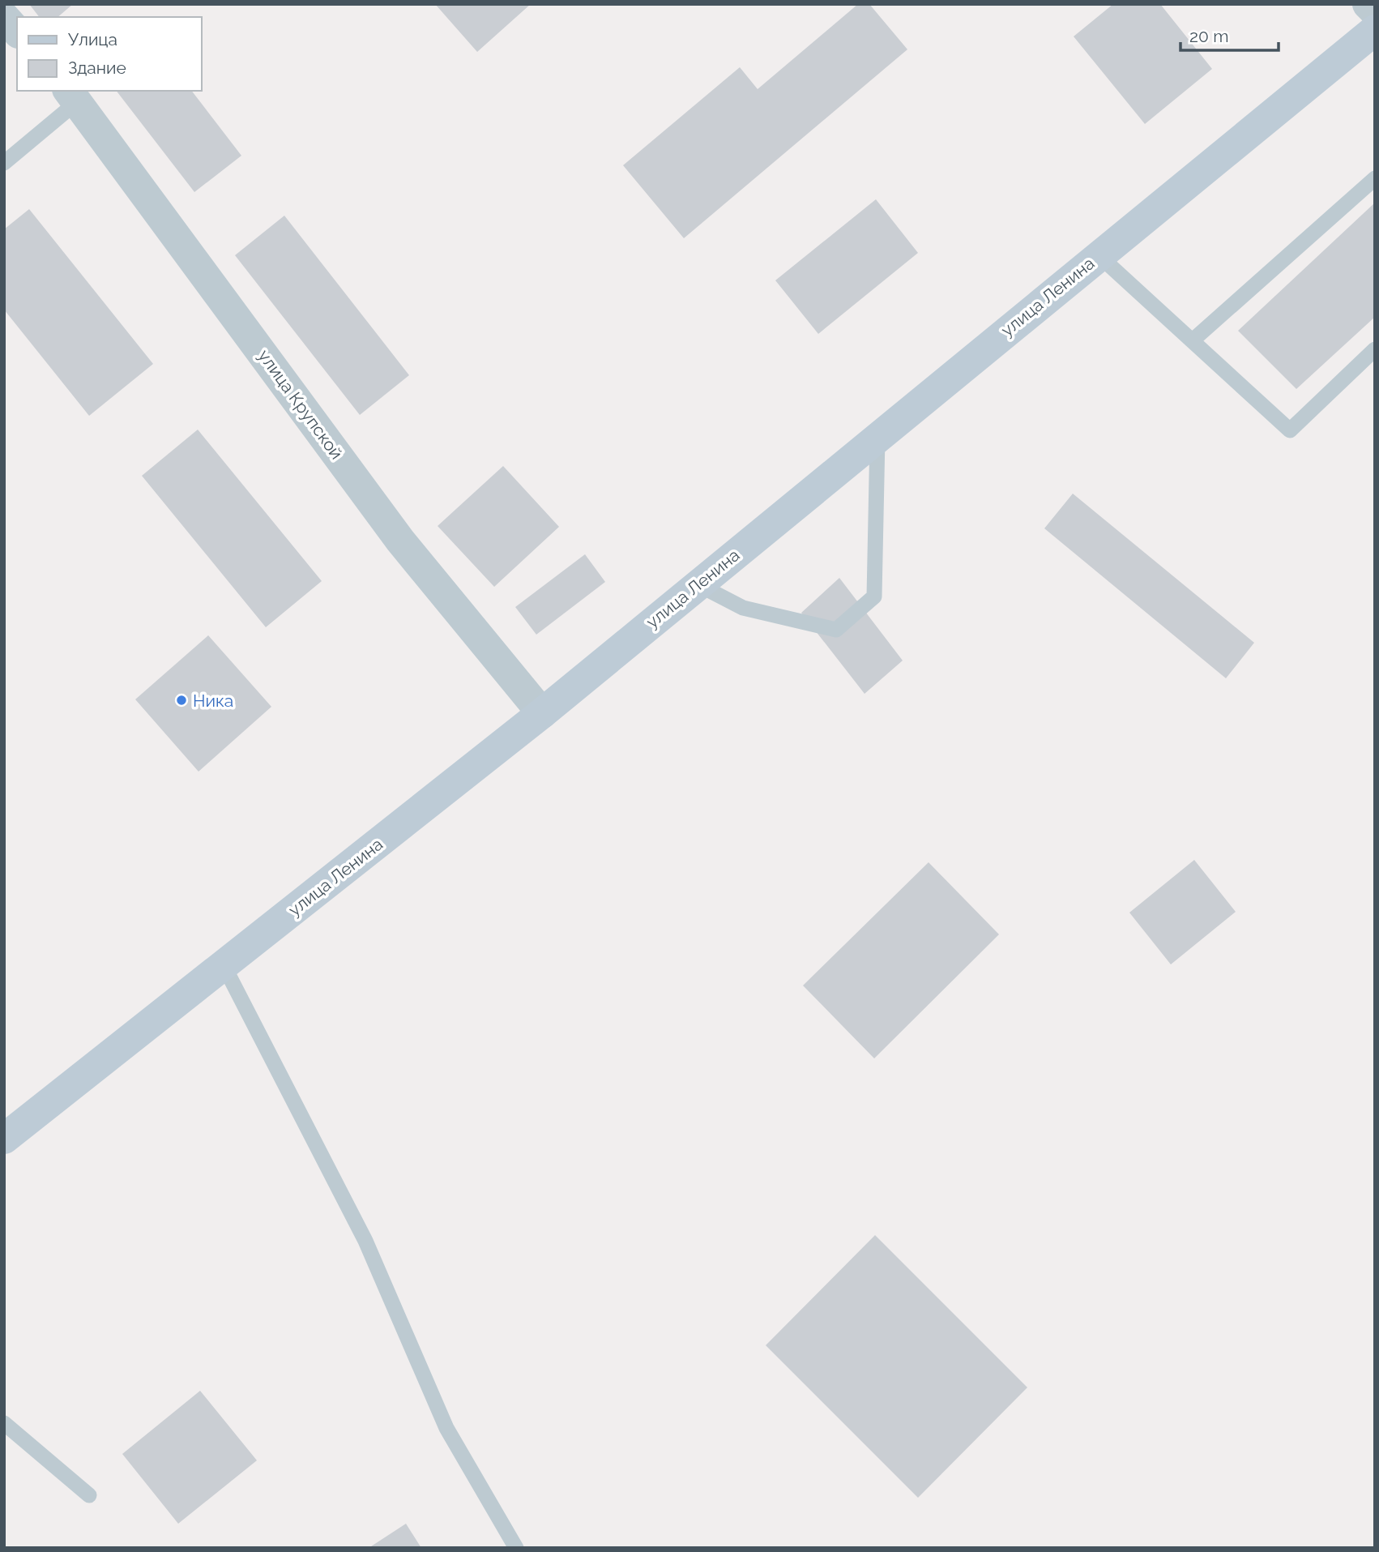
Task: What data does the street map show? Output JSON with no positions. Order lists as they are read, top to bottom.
{
  "streets": {
    "main road": ["улица Ленина"],
    "street": ["улица Крупской"]
  },
  "crossings": [
    ["улица Ленина", "улица Крупской"]
  ],
  "places": ["Ника"],
  "legend": ["Улица", "Здание"],
  "scale_bar": "20 m"
}
